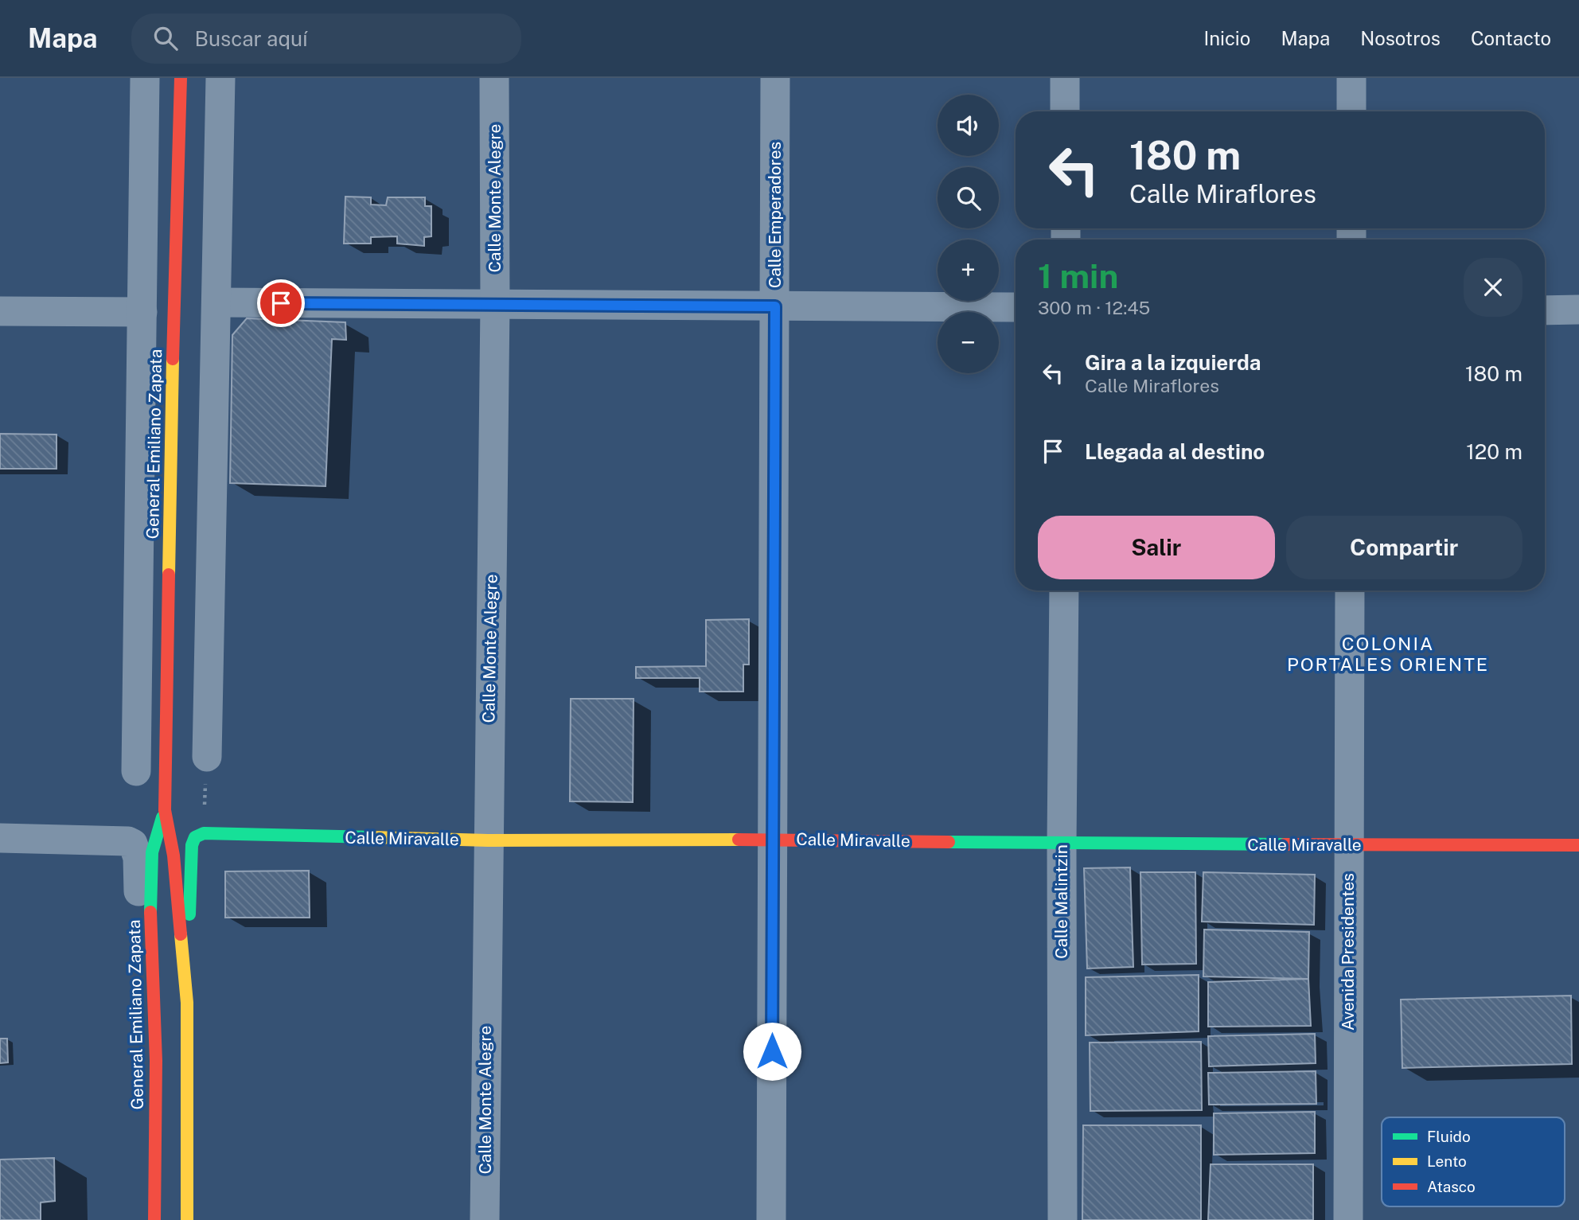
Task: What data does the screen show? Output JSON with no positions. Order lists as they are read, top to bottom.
{
  "streets": {
    "main road": ["General Emiliano Zapata", "Calle Miravalle"],
    "street": [
      "Calle Monte Alegre",
      "Calle Emperadores",
      "Calle Malintzin",
      "Avenida Presidentes"
    ]
  },
  "crossings": [
    ["Calle Monte Alegre", "Calle Miravalle"],
    ["Calle Emperadores", "Calle Miravalle"],
    ["Calle Miravalle", "Calle Malintzin"],
    ["Calle Miravalle", "Avenida Presidentes"]
  ],
  "districts": ["COLONIA PORTALES ORIENTE"],
  "legend": ["Fluido", "Lento", "Atasco"],
  "page": {
    "header": "Mapa",
    "search": "Buscar aquí",
    "nav": [
      "Inicio",
      "Mapa",
      "Nosotros",
      "Contacto"
    ],
    "map_buttons": ["+", "−"],
    "turn": ["180 m", "Calle Miraflores"],
    "heading": ["1 min", "300 m · 12:45"],
    "list": [
      {
        "name": "Gira a la izquierda",
        "note": "Calle Miraflores",
        "value": "180 m"
      },
      {
        "name": "Llegada al destino",
        "value": "120 m"
      }
    ],
    "buttons": ["Salir", "Compartir"]
  }
}
